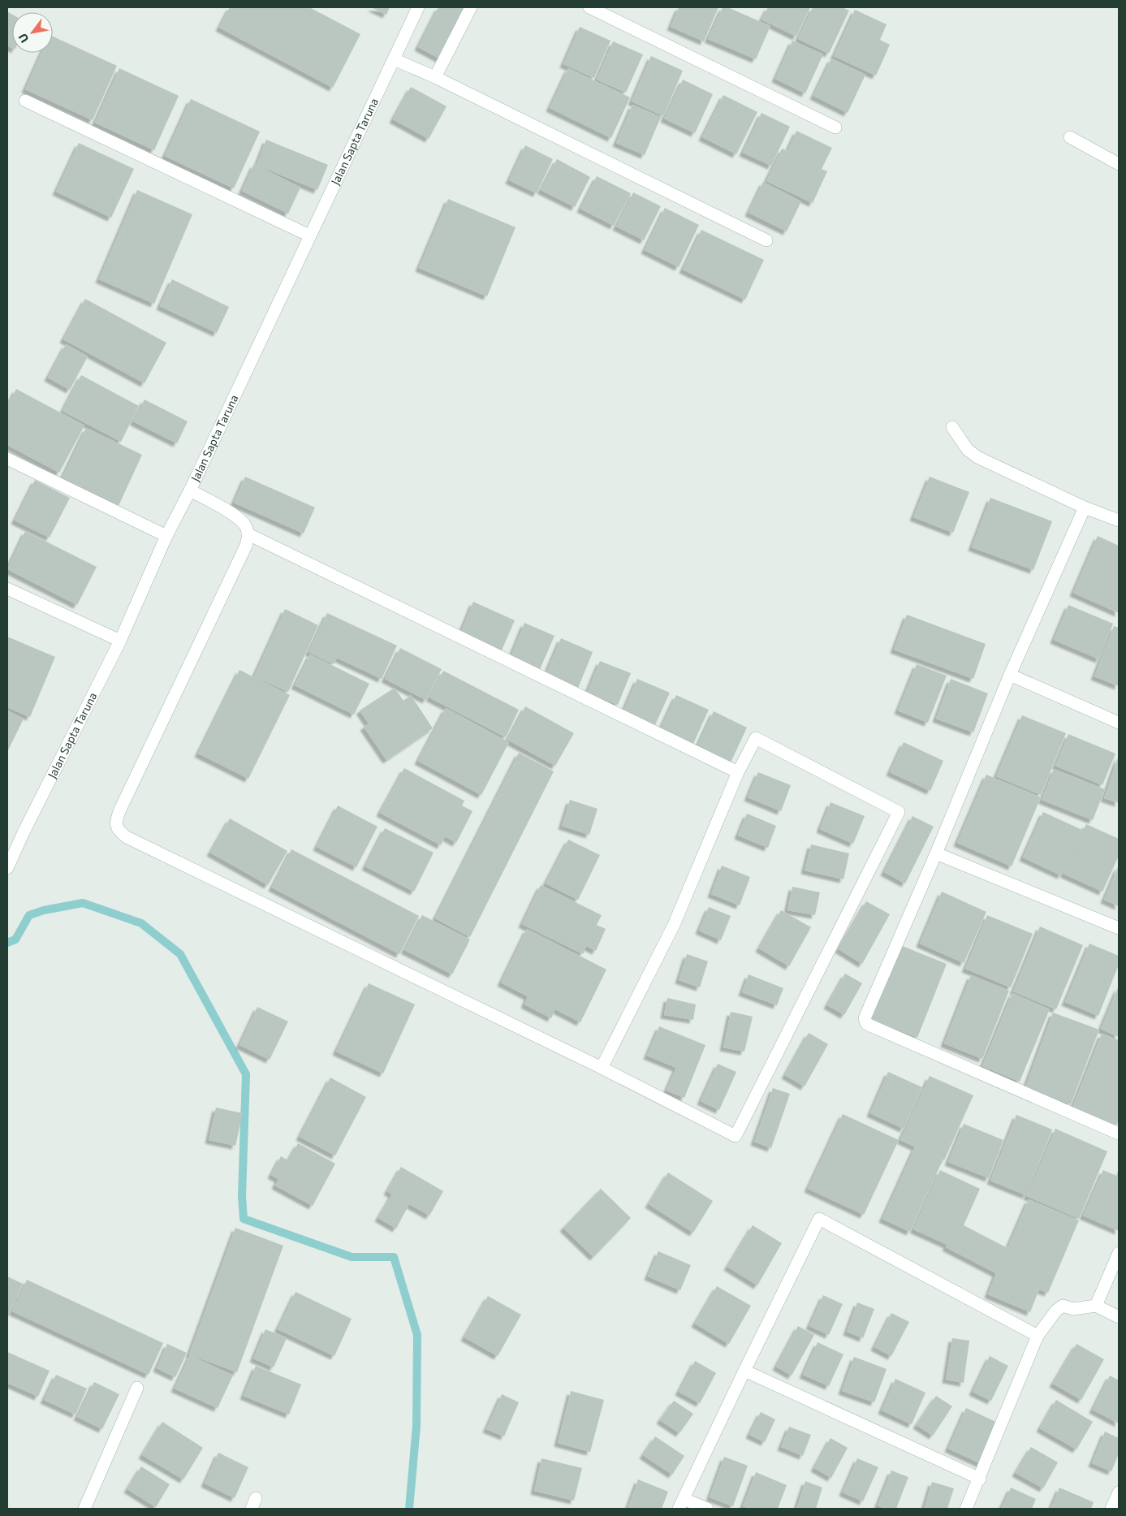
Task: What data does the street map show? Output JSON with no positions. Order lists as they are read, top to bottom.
{
  "streets": {
    "street": ["Jalan Sapta Taruna"]
  },
  "north": "bottom left"
}
